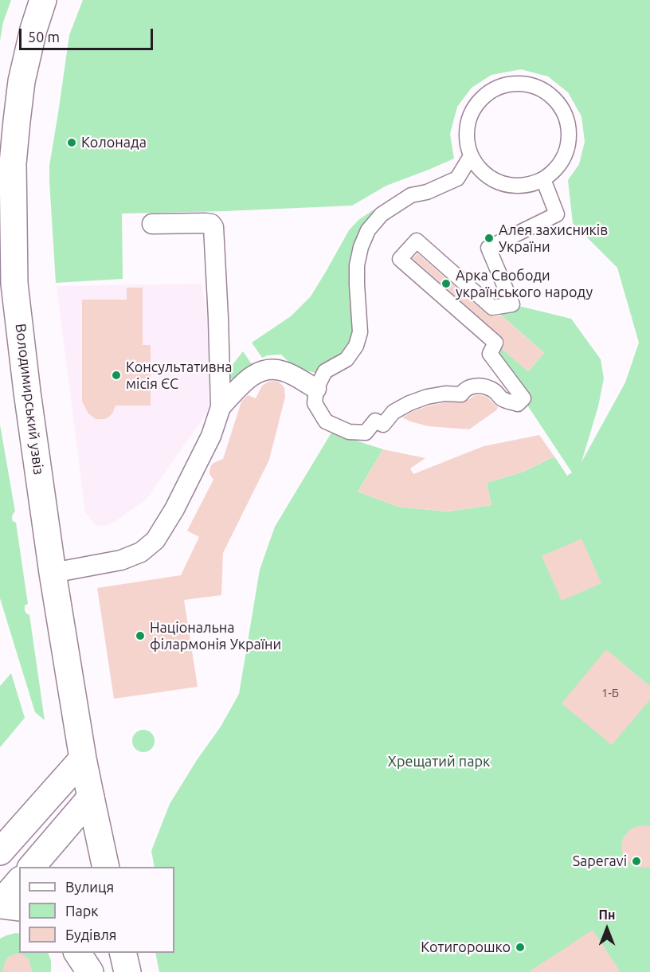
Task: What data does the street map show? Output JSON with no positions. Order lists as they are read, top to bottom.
{
  "streets": {
    "main road": ["Володимирський узвіз"]
  },
  "parks": ["Хрещатий парк"],
  "places": [
    "Колонада",
    "Алея захисників України",
    "Арка Свободи українського народу",
    "Консультативна місія ЄС",
    "Національна філармонія України",
    "Saperavi",
    "Котигорошко"
  ],
  "house_numbers": ["1-Б"],
  "legend": ["Вулиця", "Парк", "Будівля"],
  "scale_bar": "50 m",
  "north": "top"
}
